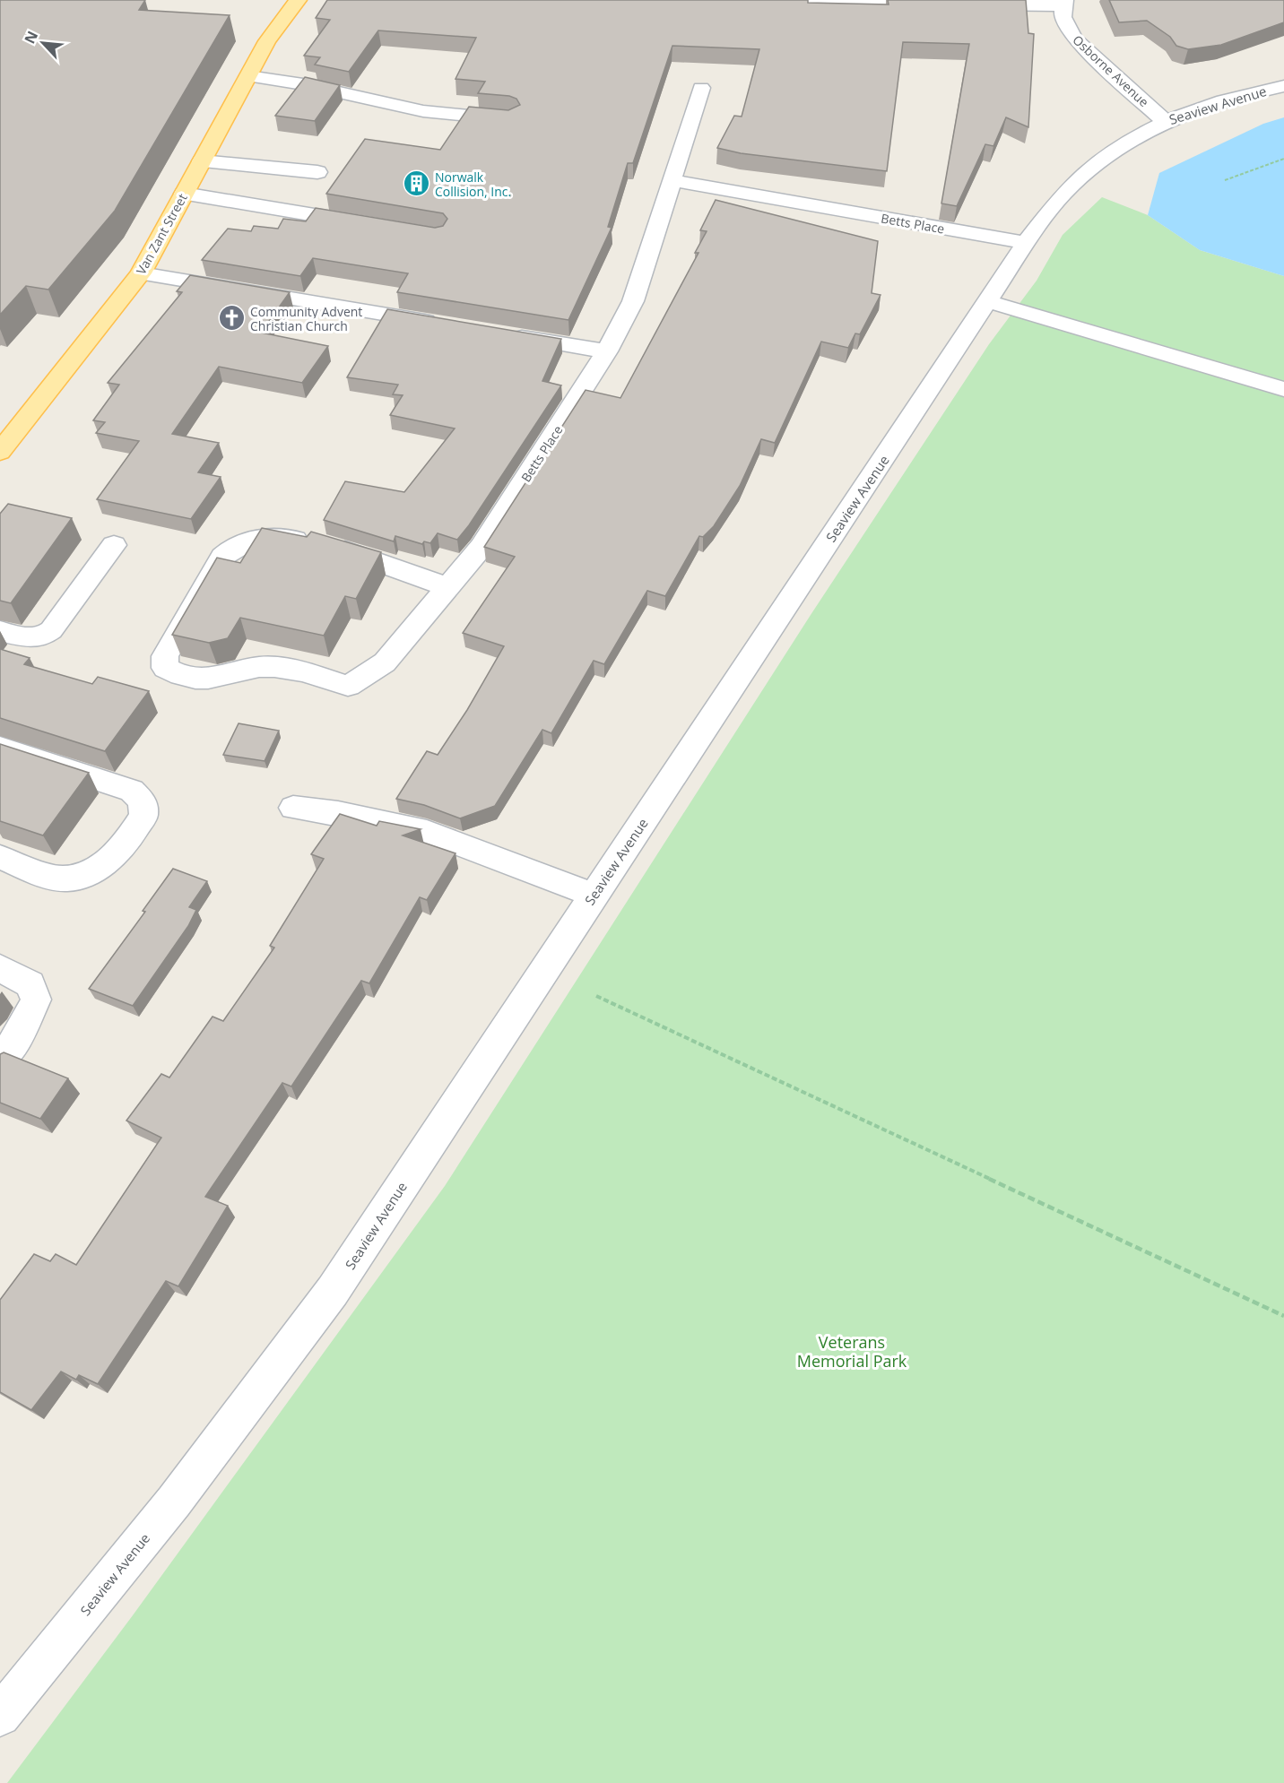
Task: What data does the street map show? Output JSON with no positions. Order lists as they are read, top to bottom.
{
  "streets": {
    "main road": ["Van Zant Street"],
    "street": ["Osborne Avenue", "Seaview Avenue", "Betts Place"]
  },
  "crossings": [
    ["Osborne Avenue", "Seaview Avenue"],
    ["Seaview Avenue", "Betts Place"]
  ],
  "parks": ["Veterans Memorial Park"],
  "places": {
    "building": ["Norwalk Collision, Inc."],
    "church": ["Community Advent Christian Church"]
  },
  "north": "top left"
}
